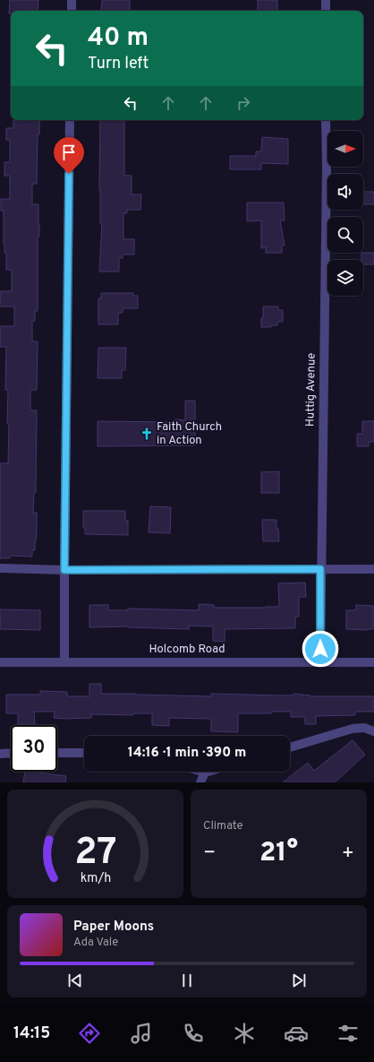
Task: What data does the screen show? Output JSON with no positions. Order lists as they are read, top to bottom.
{
  "streets": {
    "street": ["Huttig Avenue", "Holcomb Road"]
  },
  "crossings": [
    ["Huttig Avenue", "Holcomb Road"]
  ],
  "places": {
    "church": ["Faith Church in Action"]
  },
  "north": "right",
  "page": {
    "turn": ["40 m", "Turn left"],
    "limit": "30",
    "trip": "14:16 · 1 min · 390 m",
    "tile": "Climate",
    "heat": ["−", "21°", "+"],
    "song": ["Paper Moons", "Ada Vale"],
    "tabs": "14:15",
    "gauge": ["27", "km/h"]
  }
}
